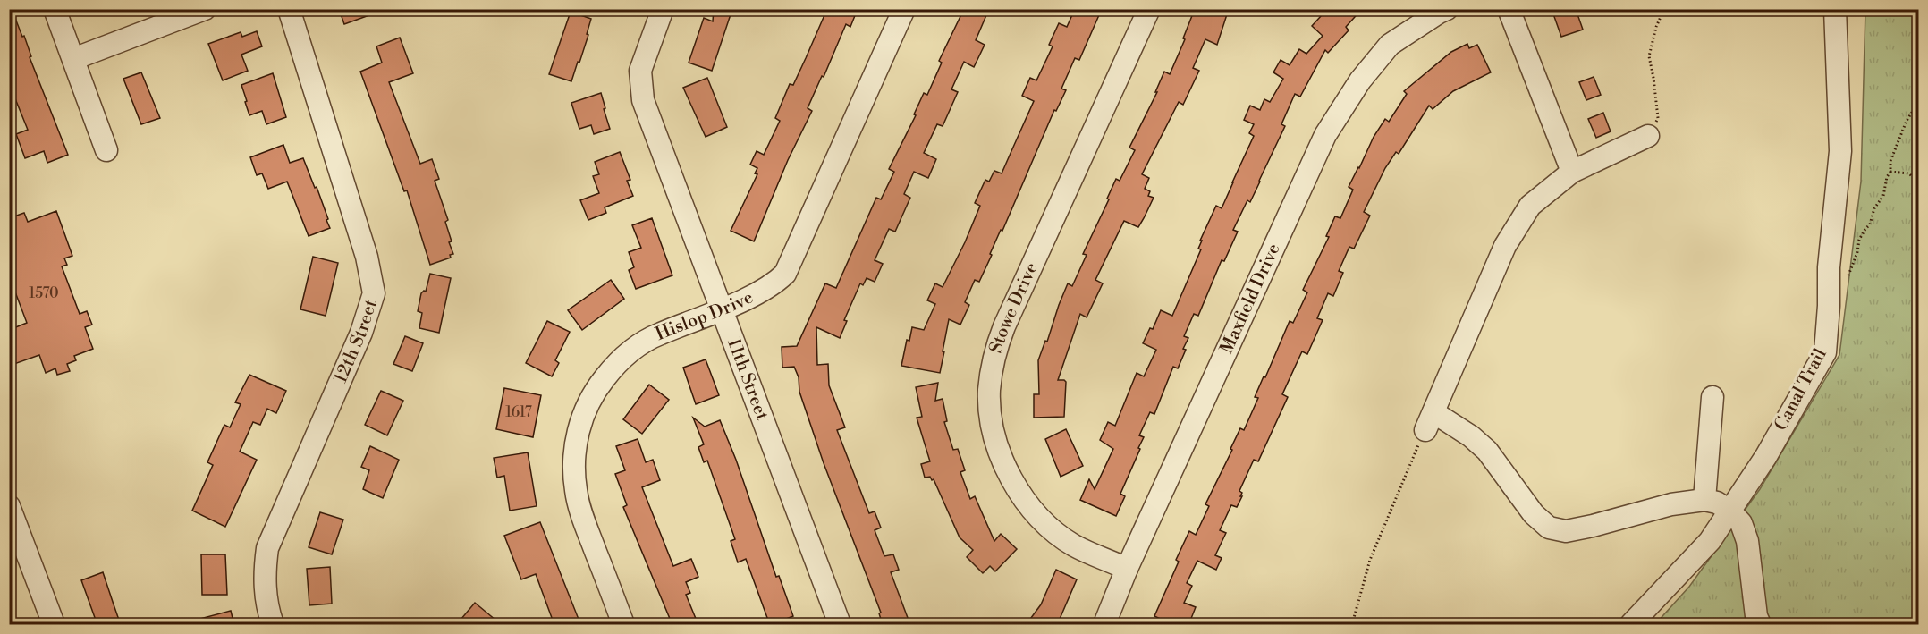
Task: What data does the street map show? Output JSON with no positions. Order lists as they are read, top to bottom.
{
  "streets": {
    "street": [
      "Maxfield Drive",
      "Stowe Drive",
      "Hislop Drive",
      "12th Street",
      "11th Street",
      "Canal Trail"
    ]
  },
  "crossings": [
    ["Maxfield Drive", "Stowe Drive"],
    ["Hislop Drive", "11th Street"]
  ],
  "house_numbers": ["1570", "1617"]
}
